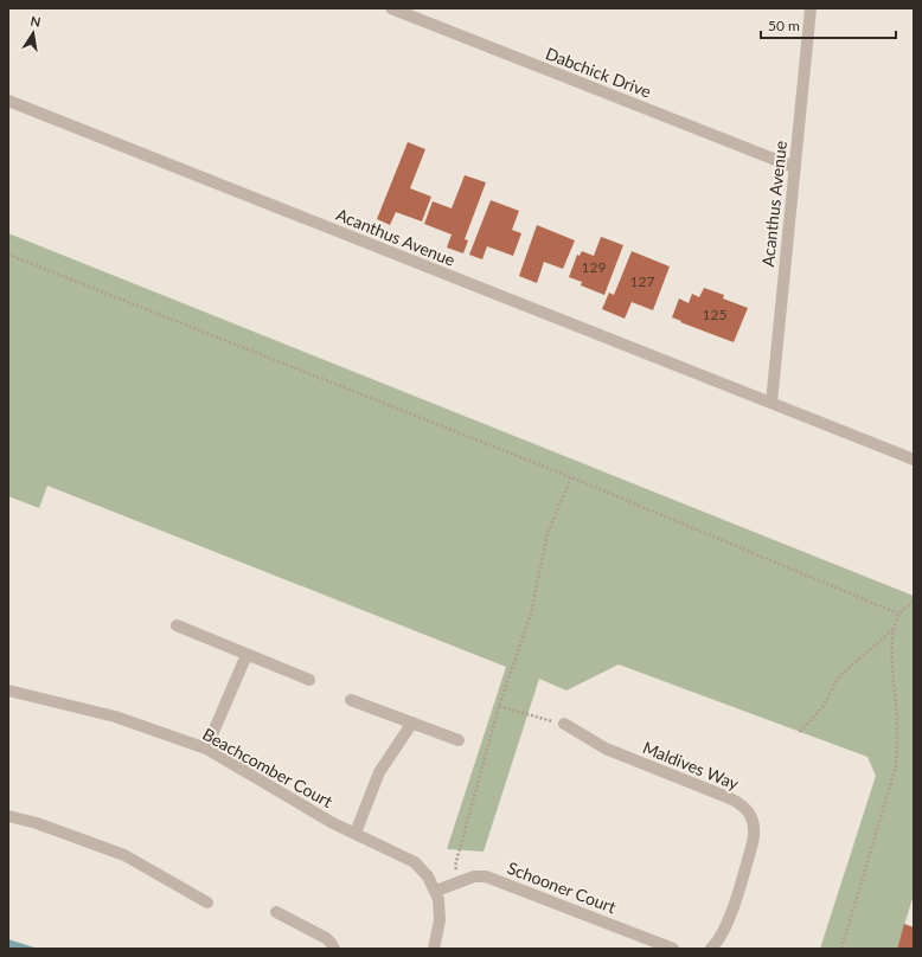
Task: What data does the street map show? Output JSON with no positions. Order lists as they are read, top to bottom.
{
  "streets": {
    "street": [
      "Dabchick Drive",
      "Acanthus Avenue",
      "Maldives Way",
      "Beachcomber Court",
      "Schooner Court"
    ]
  },
  "crossings": [
    ["Dabchick Drive", "Acanthus Avenue"],
    ["Beachcomber Court", "Schooner Court"]
  ],
  "house_numbers": ["129", "127", "125"],
  "scale_bar": "50 m",
  "north": "top"
}
